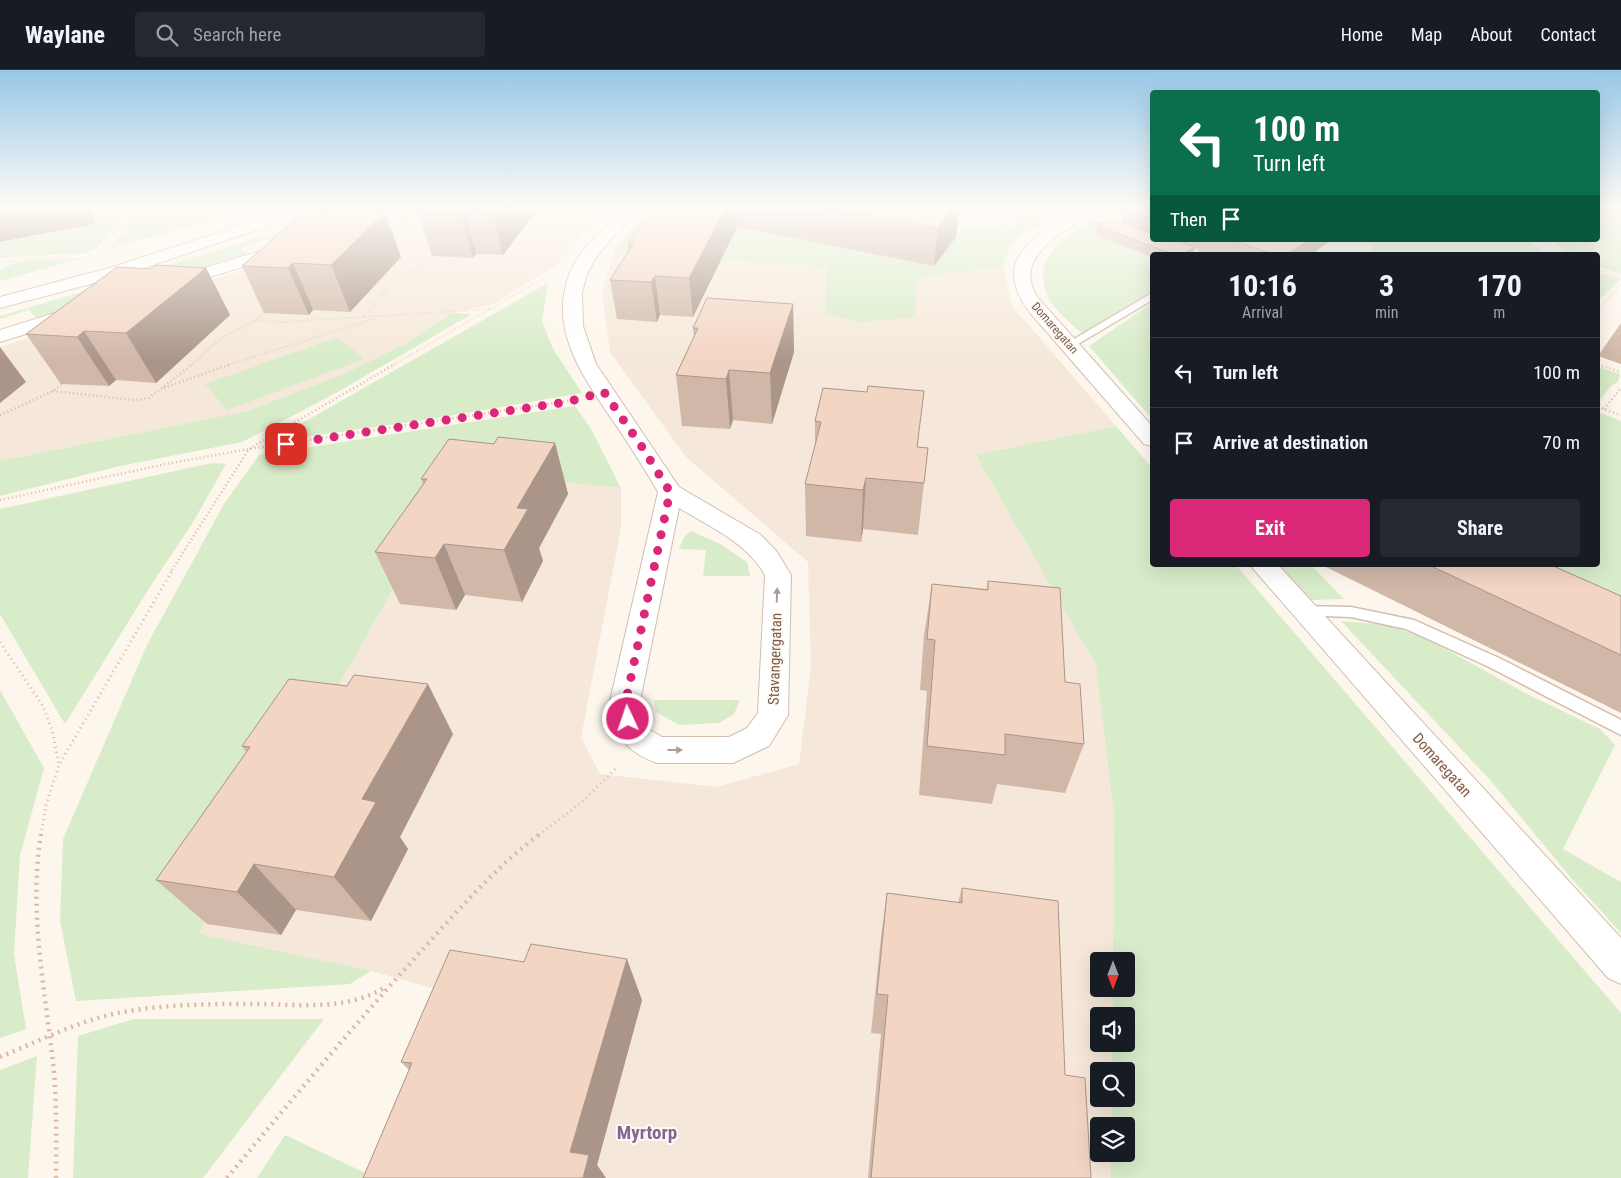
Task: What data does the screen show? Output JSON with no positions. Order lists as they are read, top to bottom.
{
  "streets": {
    "street": ["Domaregatan", "Stavangergatan"]
  },
  "districts": ["Myrtorp"],
  "north": "bottom",
  "page": {
    "header": "Waylane",
    "search": "Search here",
    "nav": [
      "Home",
      "Map",
      "About",
      "Contact"
    ],
    "turn": ["100 m", "Turn left"],
    "then": "Then",
    "eta": [
      "10:16",
      "Arrival",
      "3",
      "min",
      "170",
      "m"
    ],
    "list": [
      {
        "name": "Turn left",
        "value": "100 m"
      },
      {
        "name": "Arrive at destination",
        "value": "70 m"
      }
    ],
    "buttons": ["Exit", "Share"]
  }
}
